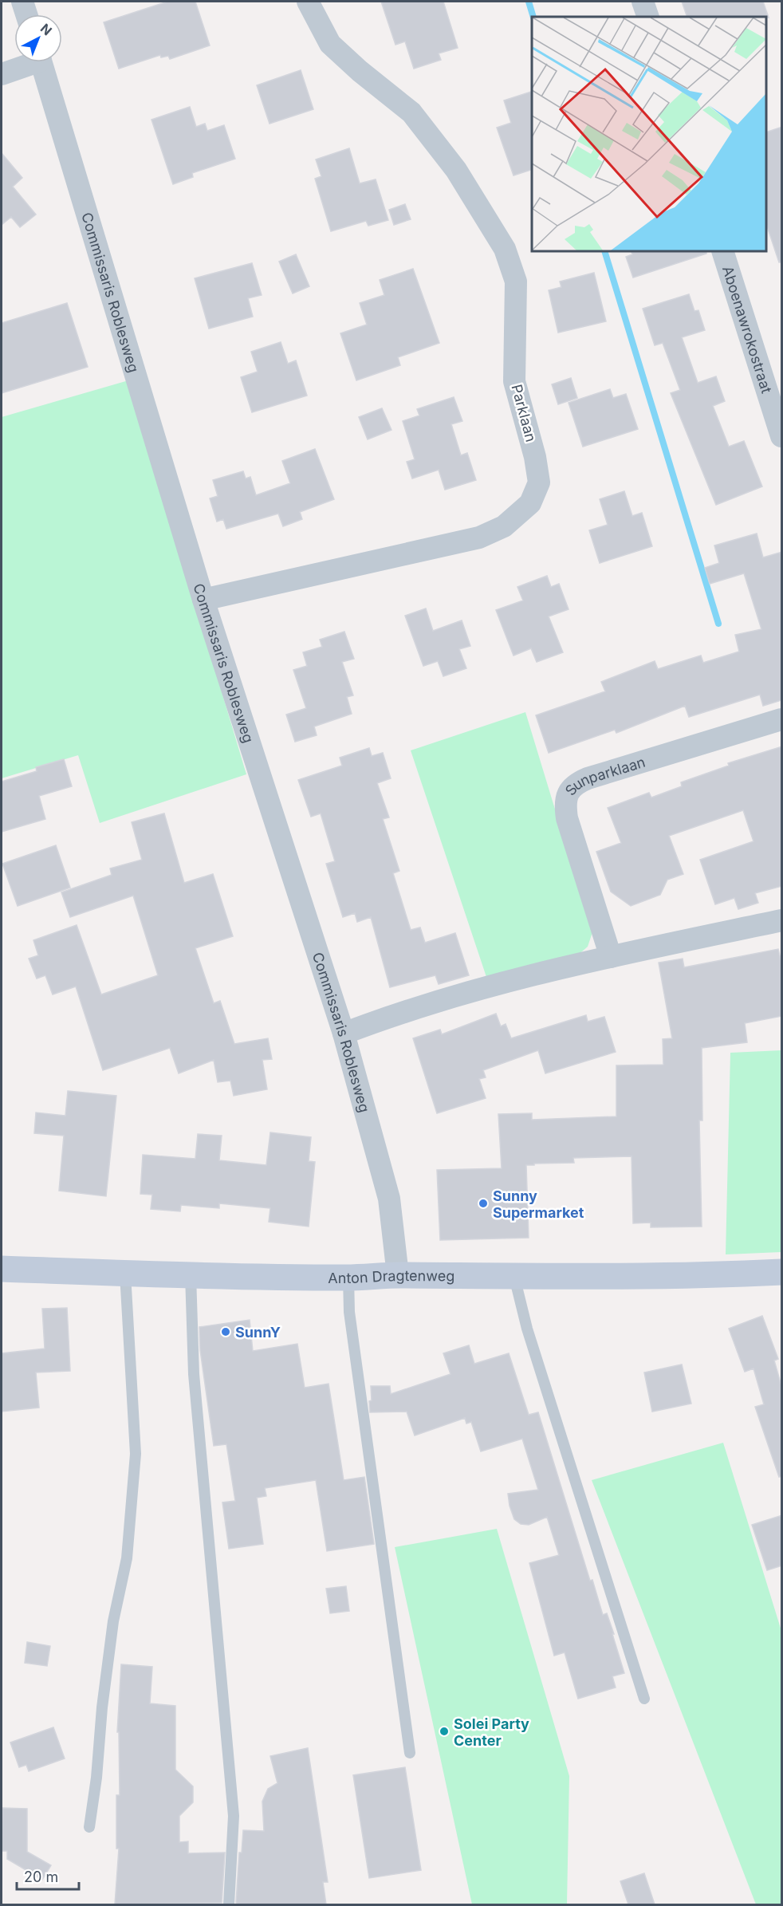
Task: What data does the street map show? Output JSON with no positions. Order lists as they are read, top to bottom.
{
  "streets": {
    "main road": ["Anton Dragtenweg"],
    "street": [
      "Commissaris Roblesweg",
      "Aboenawrokostraat",
      "Parklaan",
      "Sunparklaan"
    ]
  },
  "crossings": [
    ["Commissaris Roblesweg", "Parklaan"],
    ["Commissaris Roblesweg", "Anton Dragtenweg"]
  ],
  "places": ["Sunny Supermarket", "SunnY", "Solei Party Center"],
  "scale_bar": "20 m",
  "north": "top right"
}
